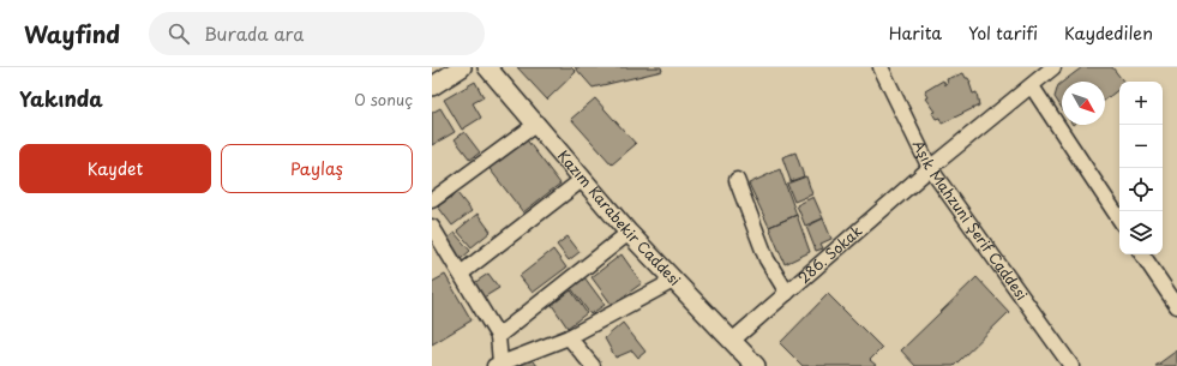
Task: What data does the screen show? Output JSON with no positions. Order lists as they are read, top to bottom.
{
  "streets": {
    "main road": ["Kazım Karabekir Caddesi"],
    "street": ["Aşık Mahzuni Şerif Caddesi", "286. Sokak"]
  },
  "crossings": [
    ["Kazım Karabekir Caddesi", "286. Sokak"],
    ["Aşık Mahzuni Şerif Caddesi", "286. Sokak"]
  ],
  "north": "bottom right",
  "page": {
    "header": "Wayfind",
    "search": "Burada ara",
    "nav": ["Harita", "Yol tarifi", "Kaydedilen"],
    "heading": ["Yakında", "0 sonuç"],
    "map_buttons": ["+", "−"],
    "buttons": ["Kaydet", "Paylaş"]
  }
}
